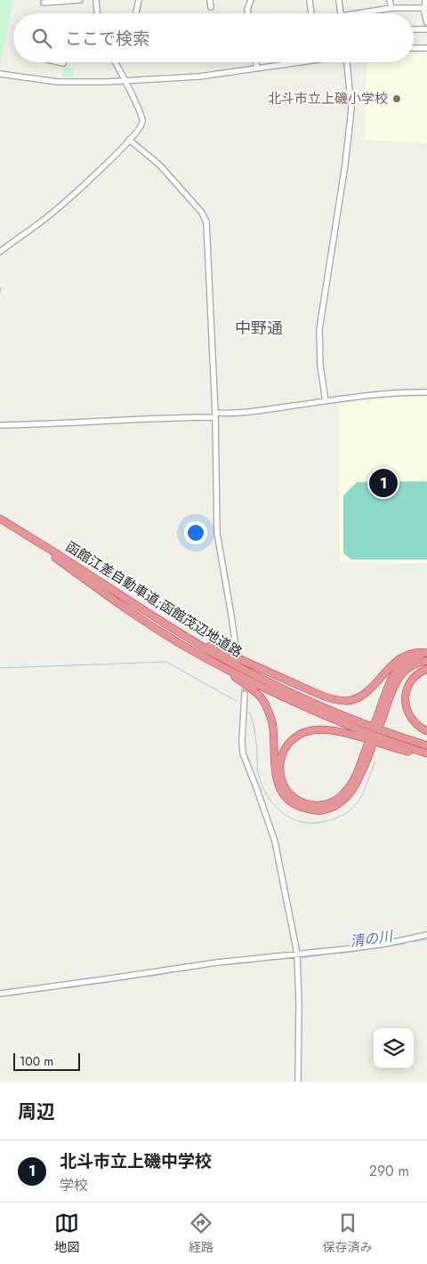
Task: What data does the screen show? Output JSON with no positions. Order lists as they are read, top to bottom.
{
  "streets": {
    "highway": ["函館江差自動車道;函館茂辺地道路"]
  },
  "districts": ["中野通"],
  "water": ["清の川"],
  "places": ["北斗市立上磯小学校"],
  "scale_bar": "100 m",
  "page": {
    "search": "ここで検索",
    "pins": "1",
    "scale": "100 m",
    "heading": "周辺",
    "list": [
      {
        "mark": "1",
        "name": "北斗市立上磯中学校",
        "note": "学校",
        "value": "290 m"
      }
    ],
    "nav": ["地図", "経路", "保存済み"]
  }
}
